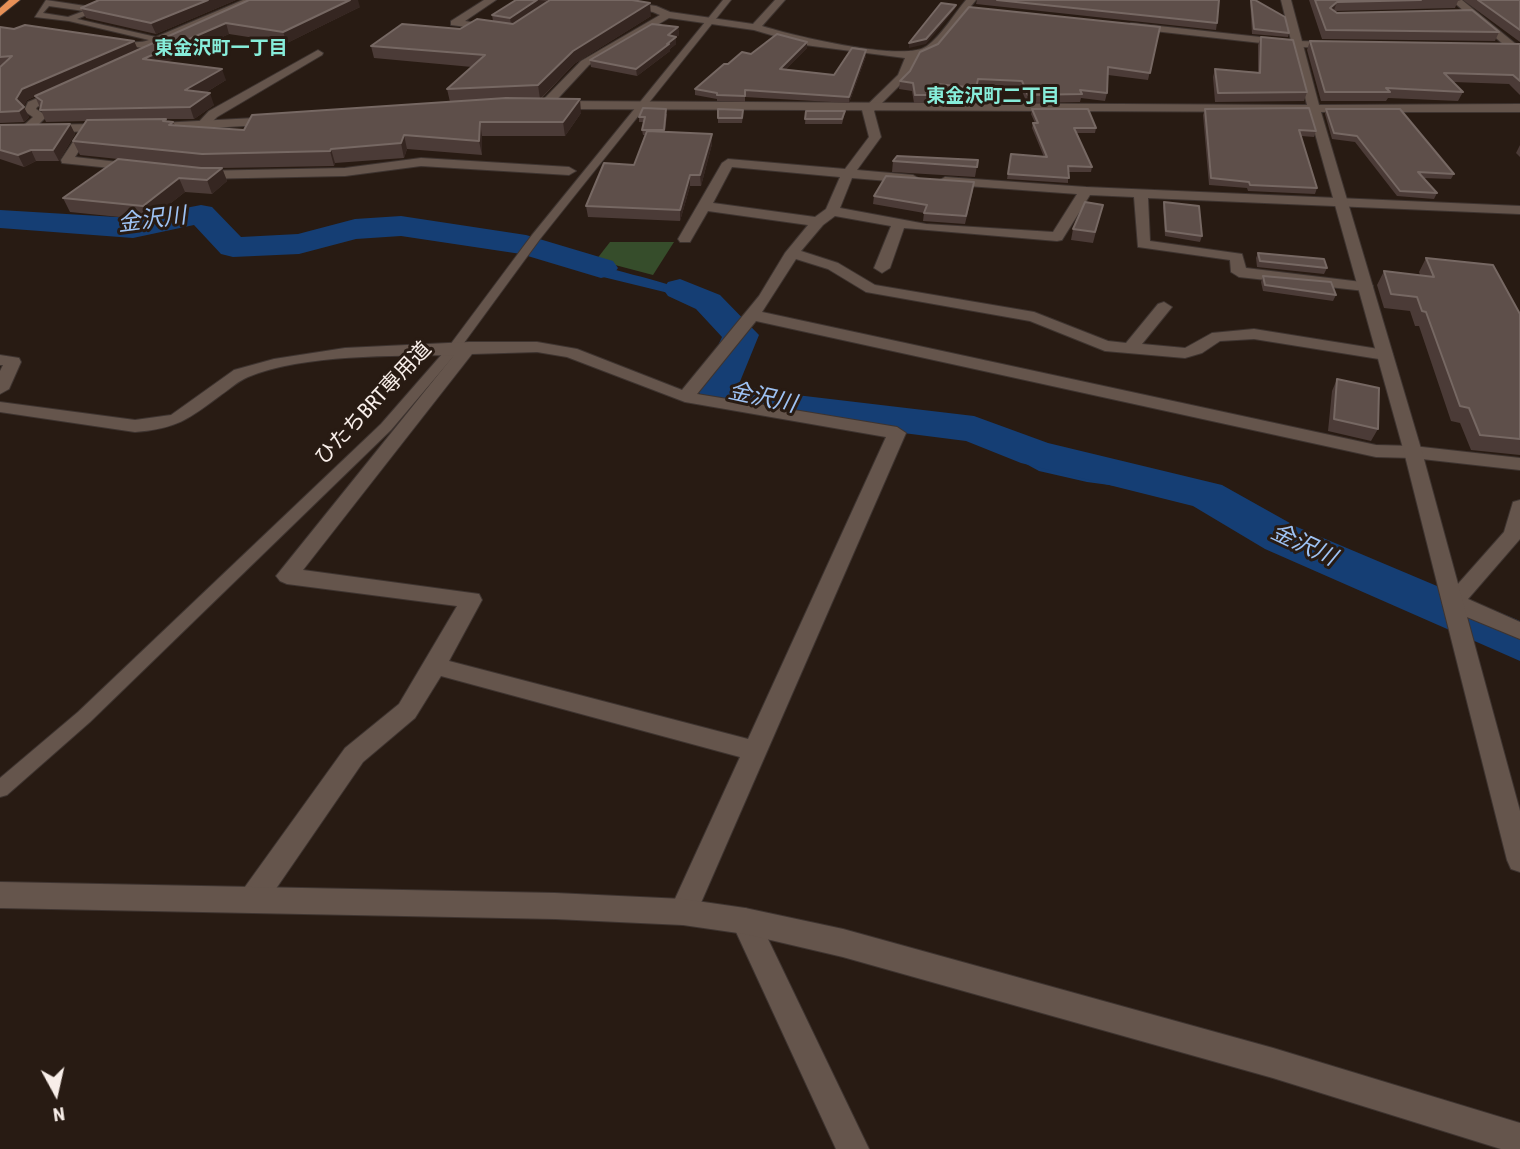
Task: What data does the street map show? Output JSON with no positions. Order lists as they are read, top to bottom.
{
  "streets": {
    "lane": ["ひたちBRT専用道"]
  },
  "districts": ["東金沢町一丁目", "東金沢町二丁目"],
  "water": ["金沢川"],
  "north": "bottom"
}
